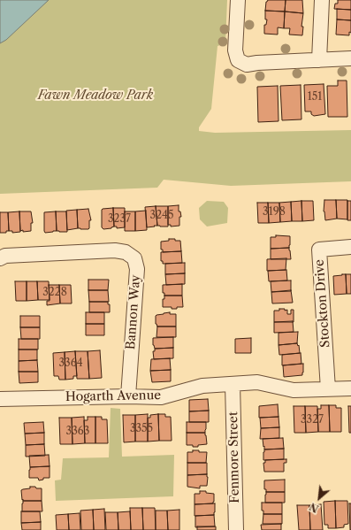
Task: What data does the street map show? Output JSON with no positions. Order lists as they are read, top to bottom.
{
  "streets": {
    "street": [
      "Stockton Drive",
      "Bannon Way",
      "Hogarth Avenue",
      "Fenmore Street"
    ]
  },
  "crossings": [
    ["Stockton Drive", "Hogarth Avenue"],
    ["Bannon Way", "Hogarth Avenue"],
    ["Hogarth Avenue", "Fenmore Street"]
  ],
  "parks": ["Fawn Meadow Park"],
  "house_numbers": [
    "151",
    "3198",
    "3245",
    "3237",
    "3228",
    "3364",
    "3327",
    "3355",
    "3363"
  ],
  "north": "bottom left"
}
